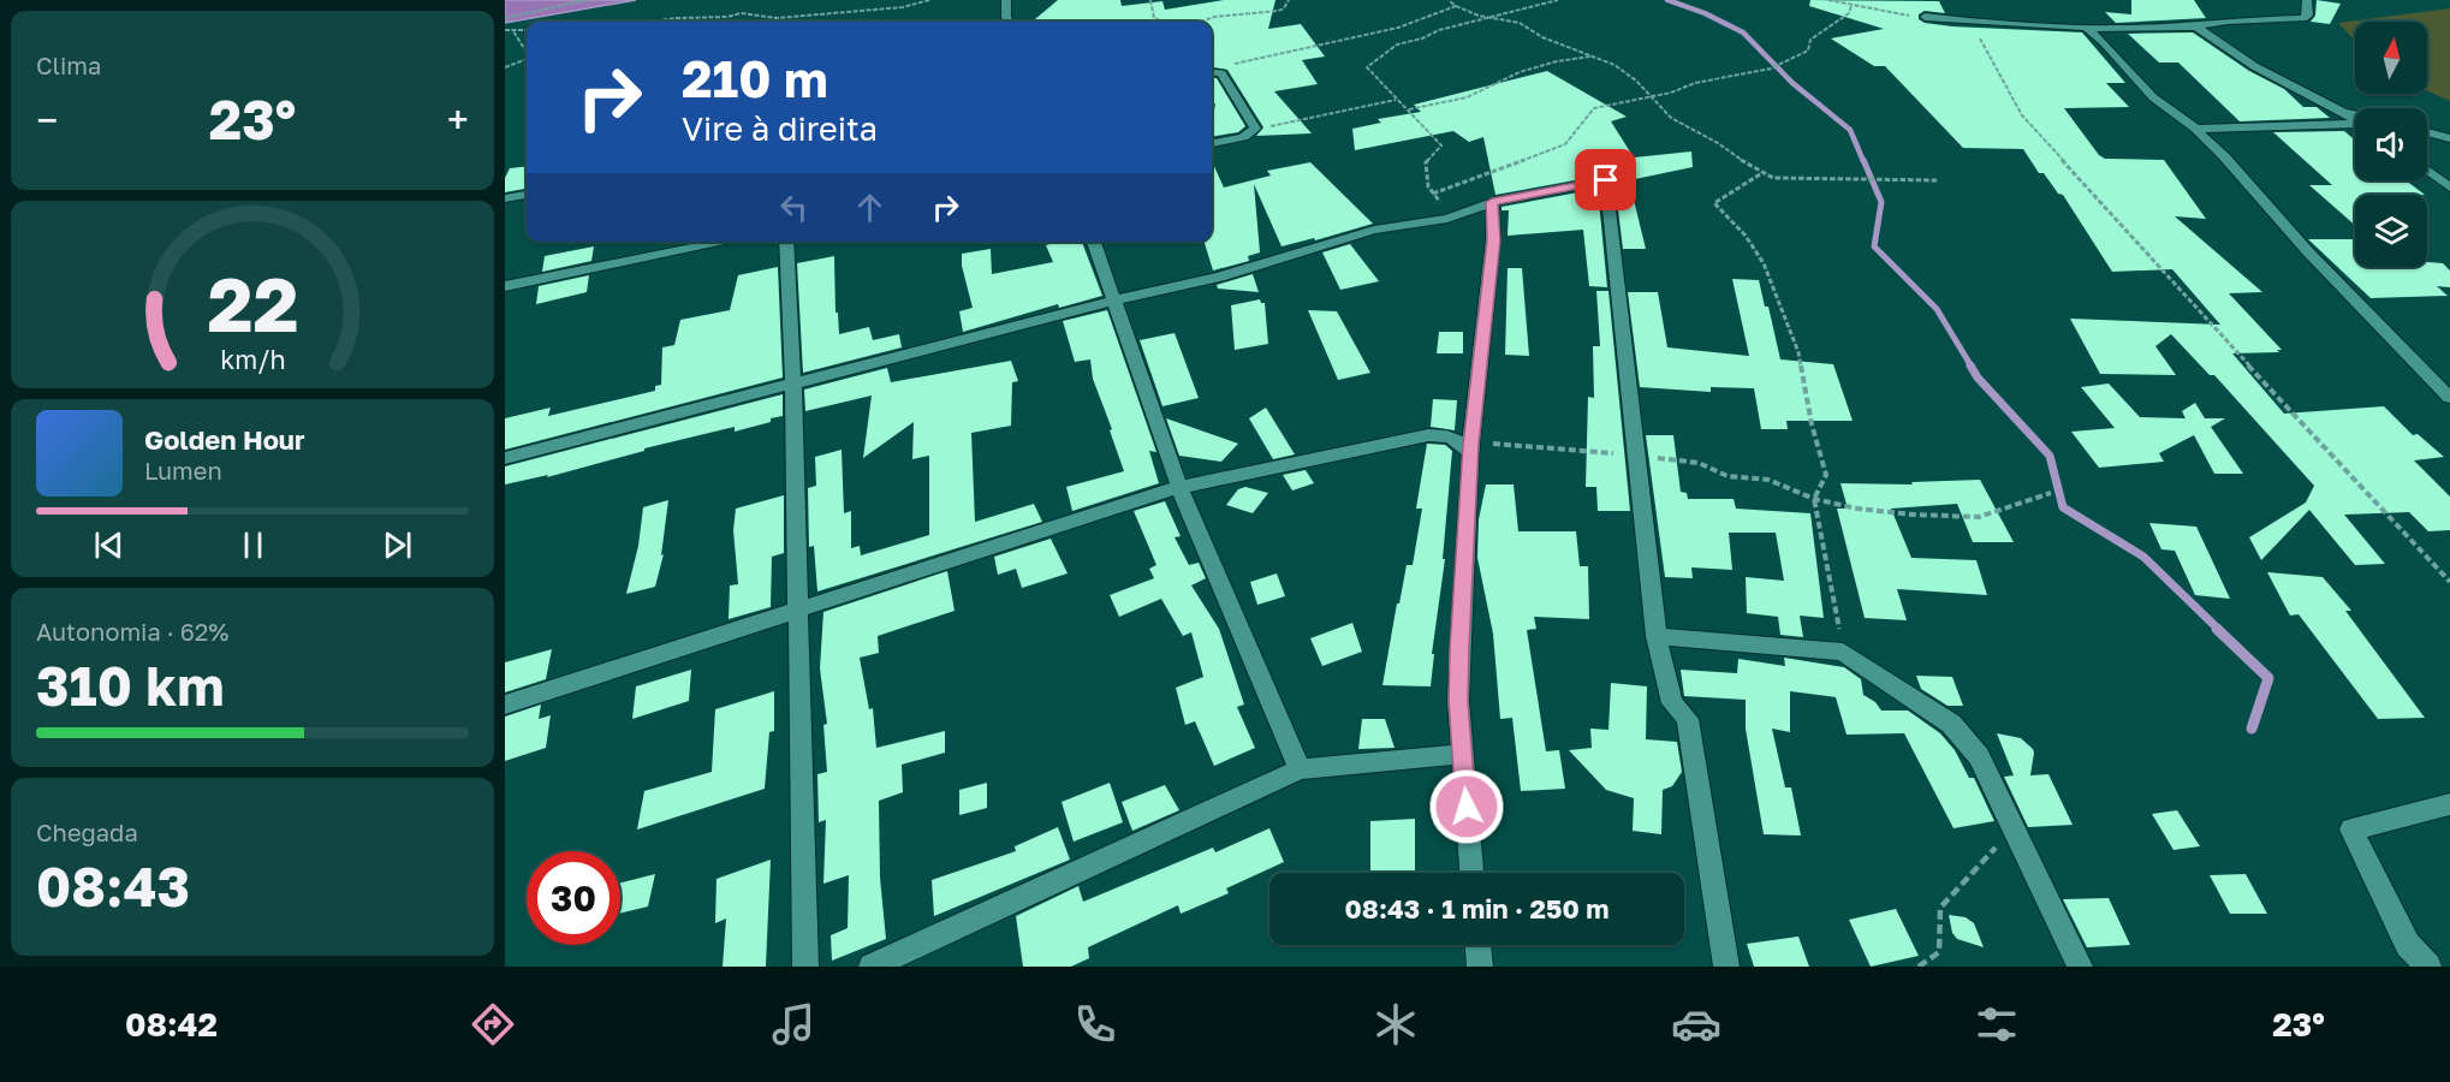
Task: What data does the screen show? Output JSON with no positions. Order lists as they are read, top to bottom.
{
  "north": "top",
  "page": {
    "tile": [
      "Clima",
      ["Autonomia · 62%", "310 km"],
      ["Chegada", "08:43"]
    ],
    "turn": ["210 m", "Vire à direita"],
    "heat": ["−", "23°", "+"],
    "song": ["Golden Hour", "Lumen"],
    "limit": "30",
    "trip": "08:43 · 1 min · 250 m",
    "tabs": ["08:42", "23°"],
    "gauge": ["22", "km/h"]
  }
}
